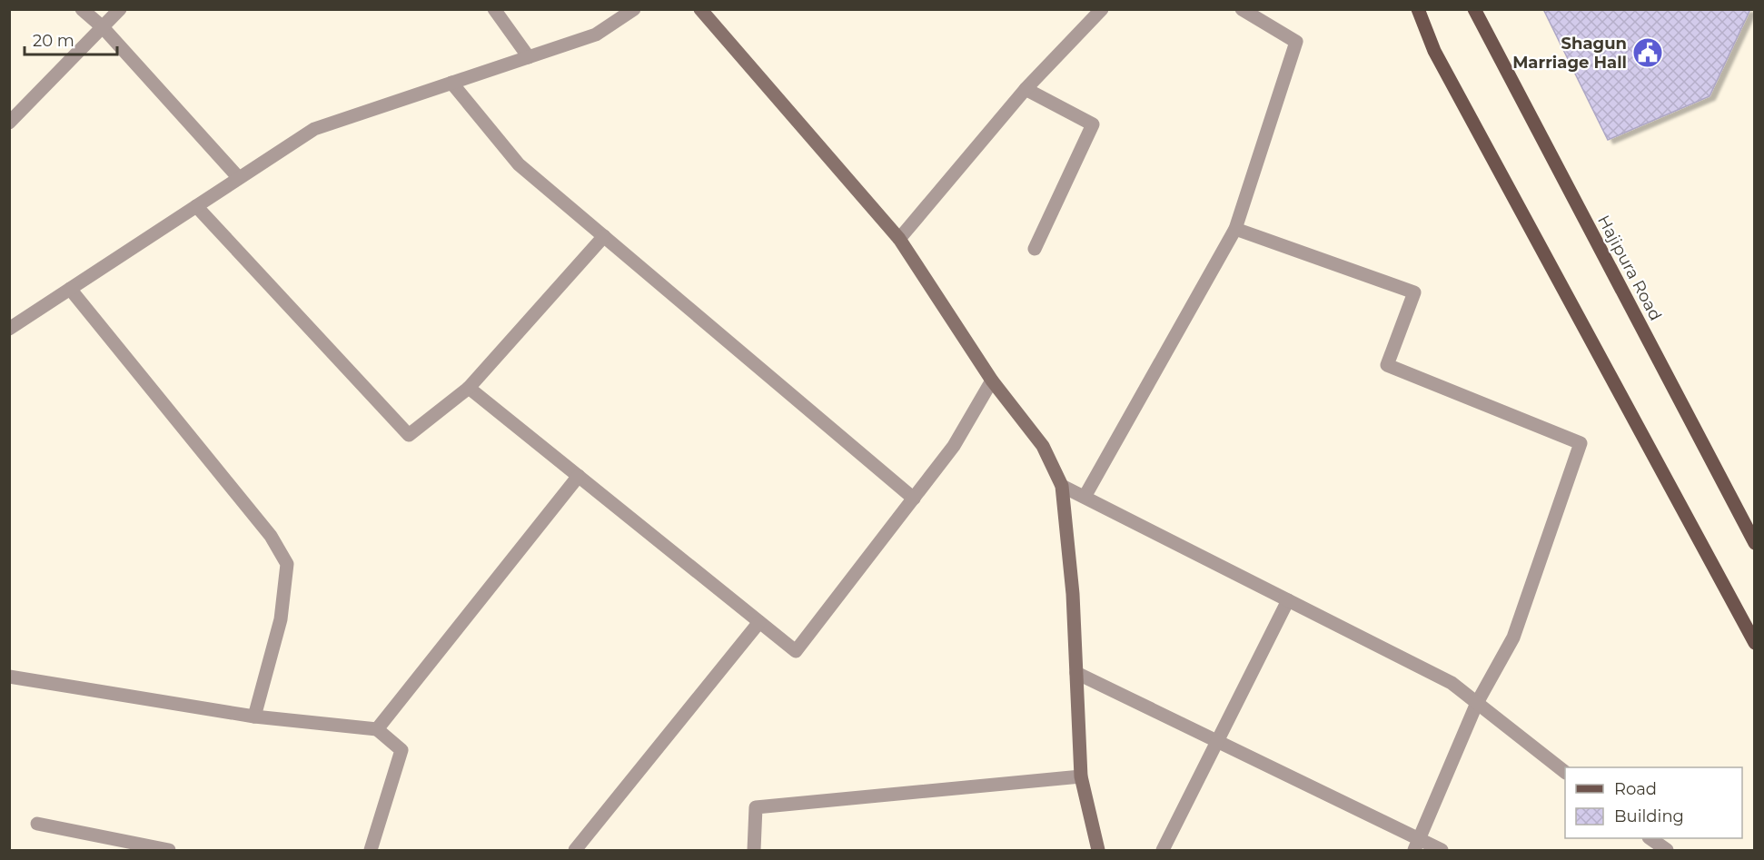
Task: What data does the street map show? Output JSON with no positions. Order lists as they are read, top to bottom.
{
  "streets": {
    "main road": ["Hajipura Road"]
  },
  "places": {
    "public building": ["Shagun Marriage Hall"]
  },
  "legend": ["Road", "Building"],
  "scale_bar": "20 m"
}
